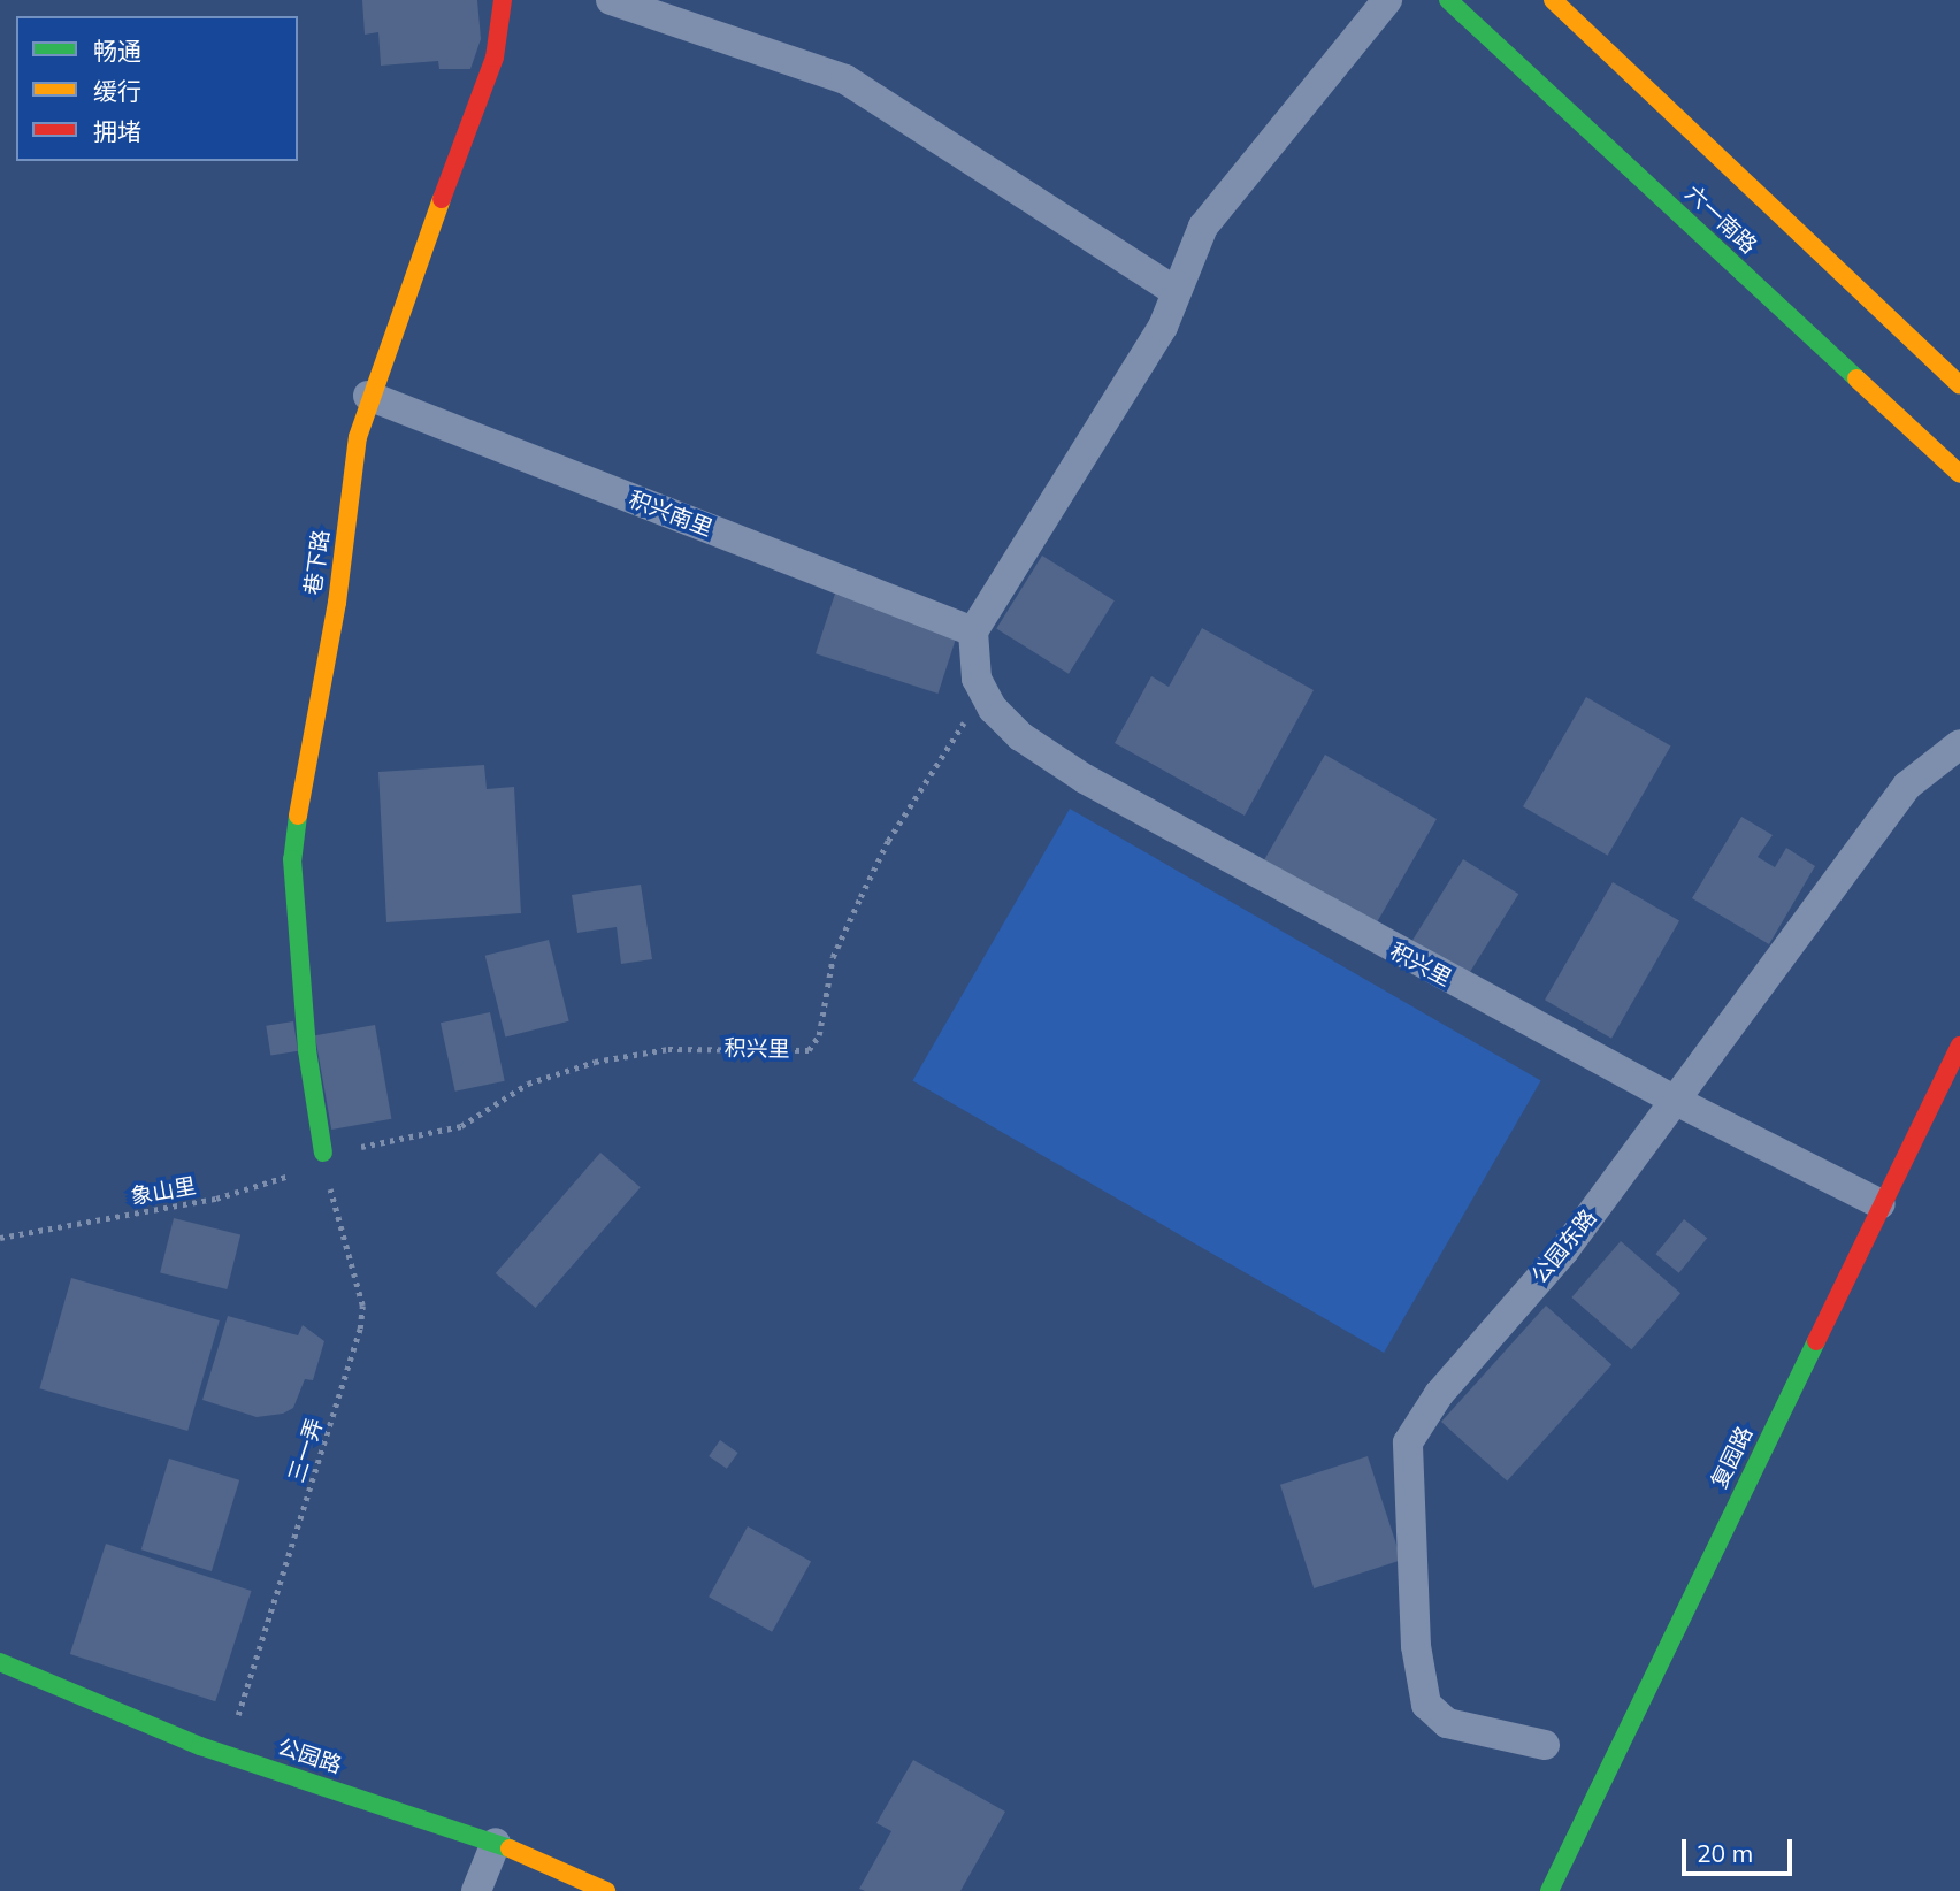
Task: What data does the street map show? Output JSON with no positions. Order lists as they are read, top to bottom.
{
  "streets": {
    "main road": [
      "六一南路",
      "巷下路",
      "复园路",
      "公园路"
    ],
    "street": ["积兴南里", "积兴里", "公园东路"],
    "path": ["象山里", "三一弄"]
  },
  "crossings": [
    ["积兴南里", "巷下路"],
    ["巷下路", "积兴里"],
    ["巷下路", "象山里"],
    ["巷下路", "三一弄"],
    ["积兴里", "象山里"],
    ["积兴里", "公园东路"],
    ["积兴里", "三一弄"],
    ["积兴里", "复园路"],
    ["象山里", "三一弄"],
    ["三一弄", "公园路"]
  ],
  "legend": ["畅通", "缓行", "拥堵"],
  "scale_bar": "20 m"
}
